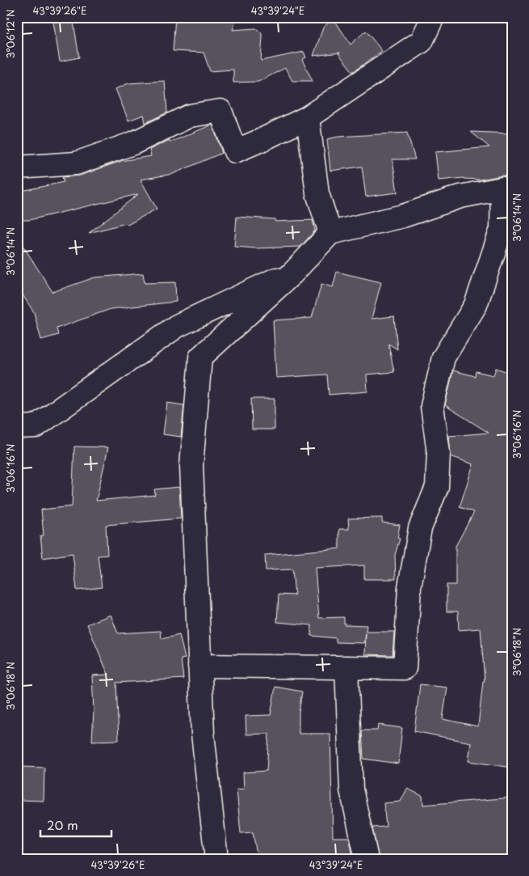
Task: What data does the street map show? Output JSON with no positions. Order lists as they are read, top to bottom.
{
  "scale_bar": "20 m",
  "coordinates": [
    "43°39'26\"E",
    "43°39'24\"E",
    "3°06'12\"N",
    "3°06'14\"N",
    "3°06'16\"N",
    "3°06'18\"N"
  ]
}
